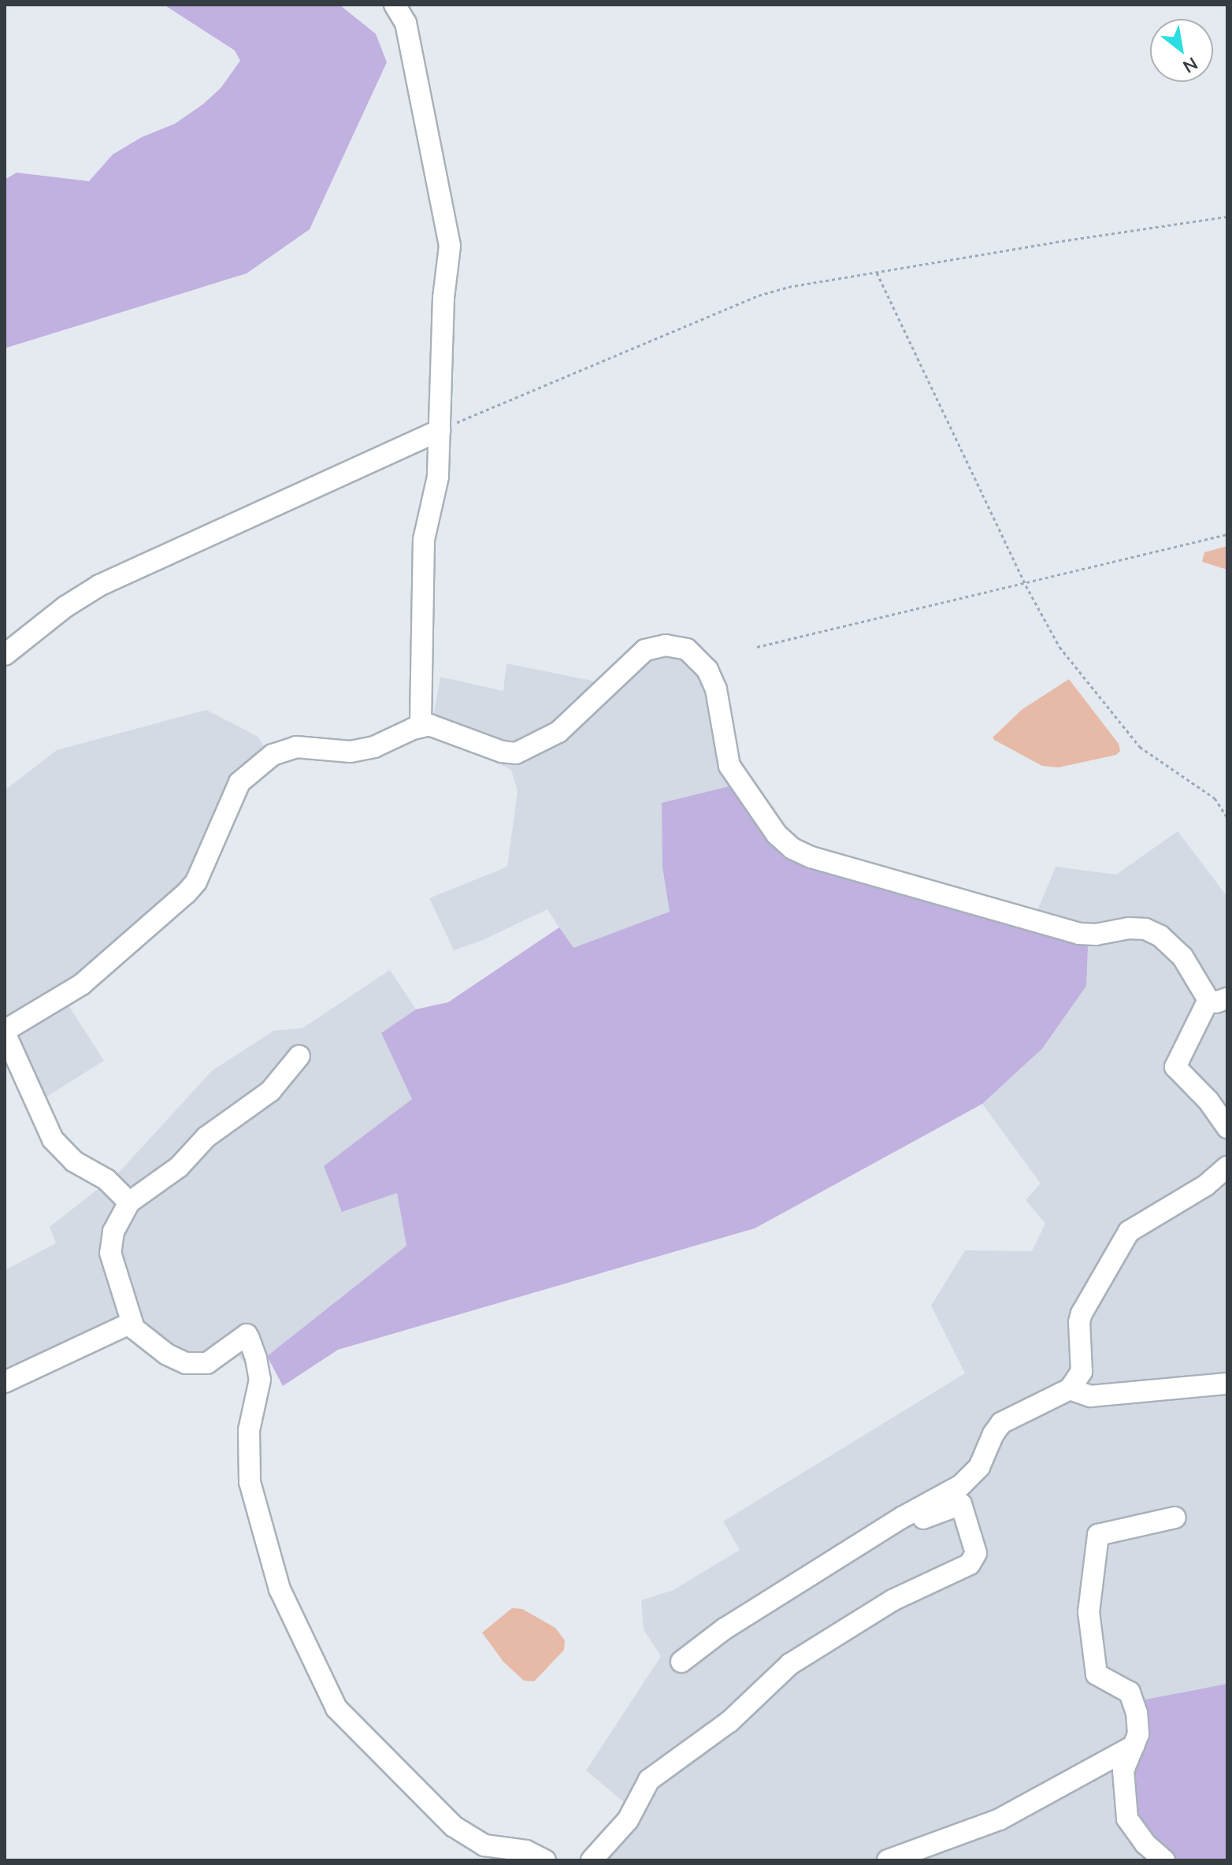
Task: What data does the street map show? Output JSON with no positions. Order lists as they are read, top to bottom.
{
  "north": "bottom right"
}
